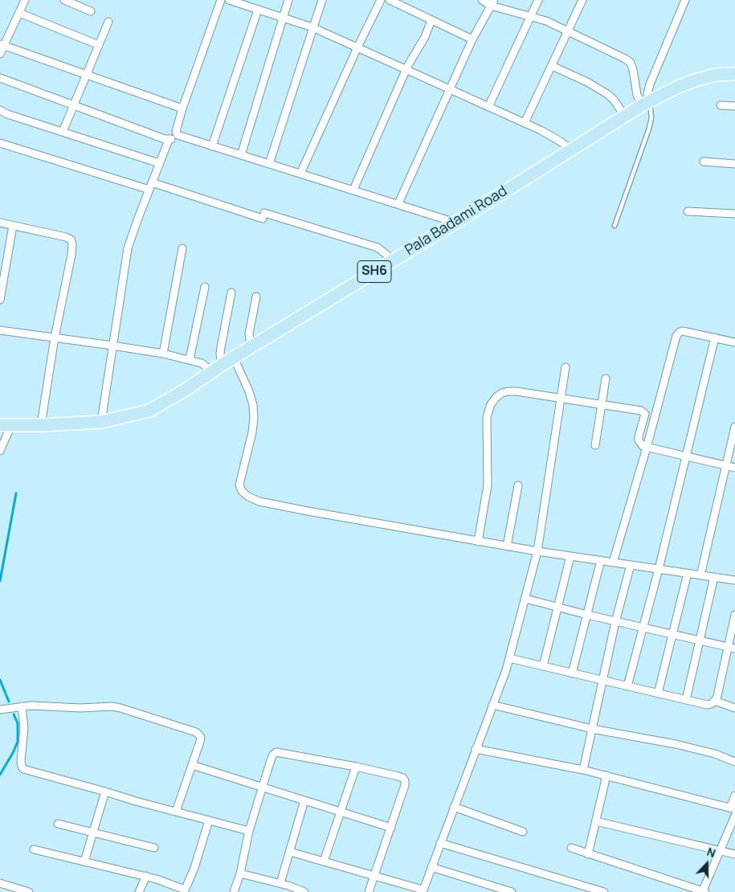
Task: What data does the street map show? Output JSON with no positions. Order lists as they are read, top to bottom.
{
  "streets": {
    "main road": ["Pala Badami Road", "SH6"]
  },
  "north": "top"
}
